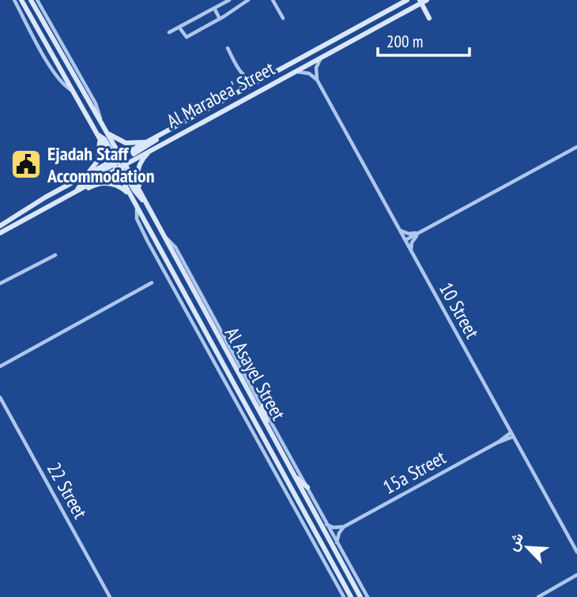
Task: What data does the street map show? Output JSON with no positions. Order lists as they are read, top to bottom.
{
  "streets": {
    "main road": ["Al Marabea' Street", "Al Asayel Street"],
    "street": ["10 Street", "15a Street", "22 Street"]
  },
  "crossings": [
    ["Al Marabea' Street", "Al Asayel Street"],
    ["10 Street", "15a Street"]
  ],
  "places": {
    "public building": ["Ejadah Staff Accommodation"]
  },
  "scale_bar": "200 m",
  "north": "top left"
}
